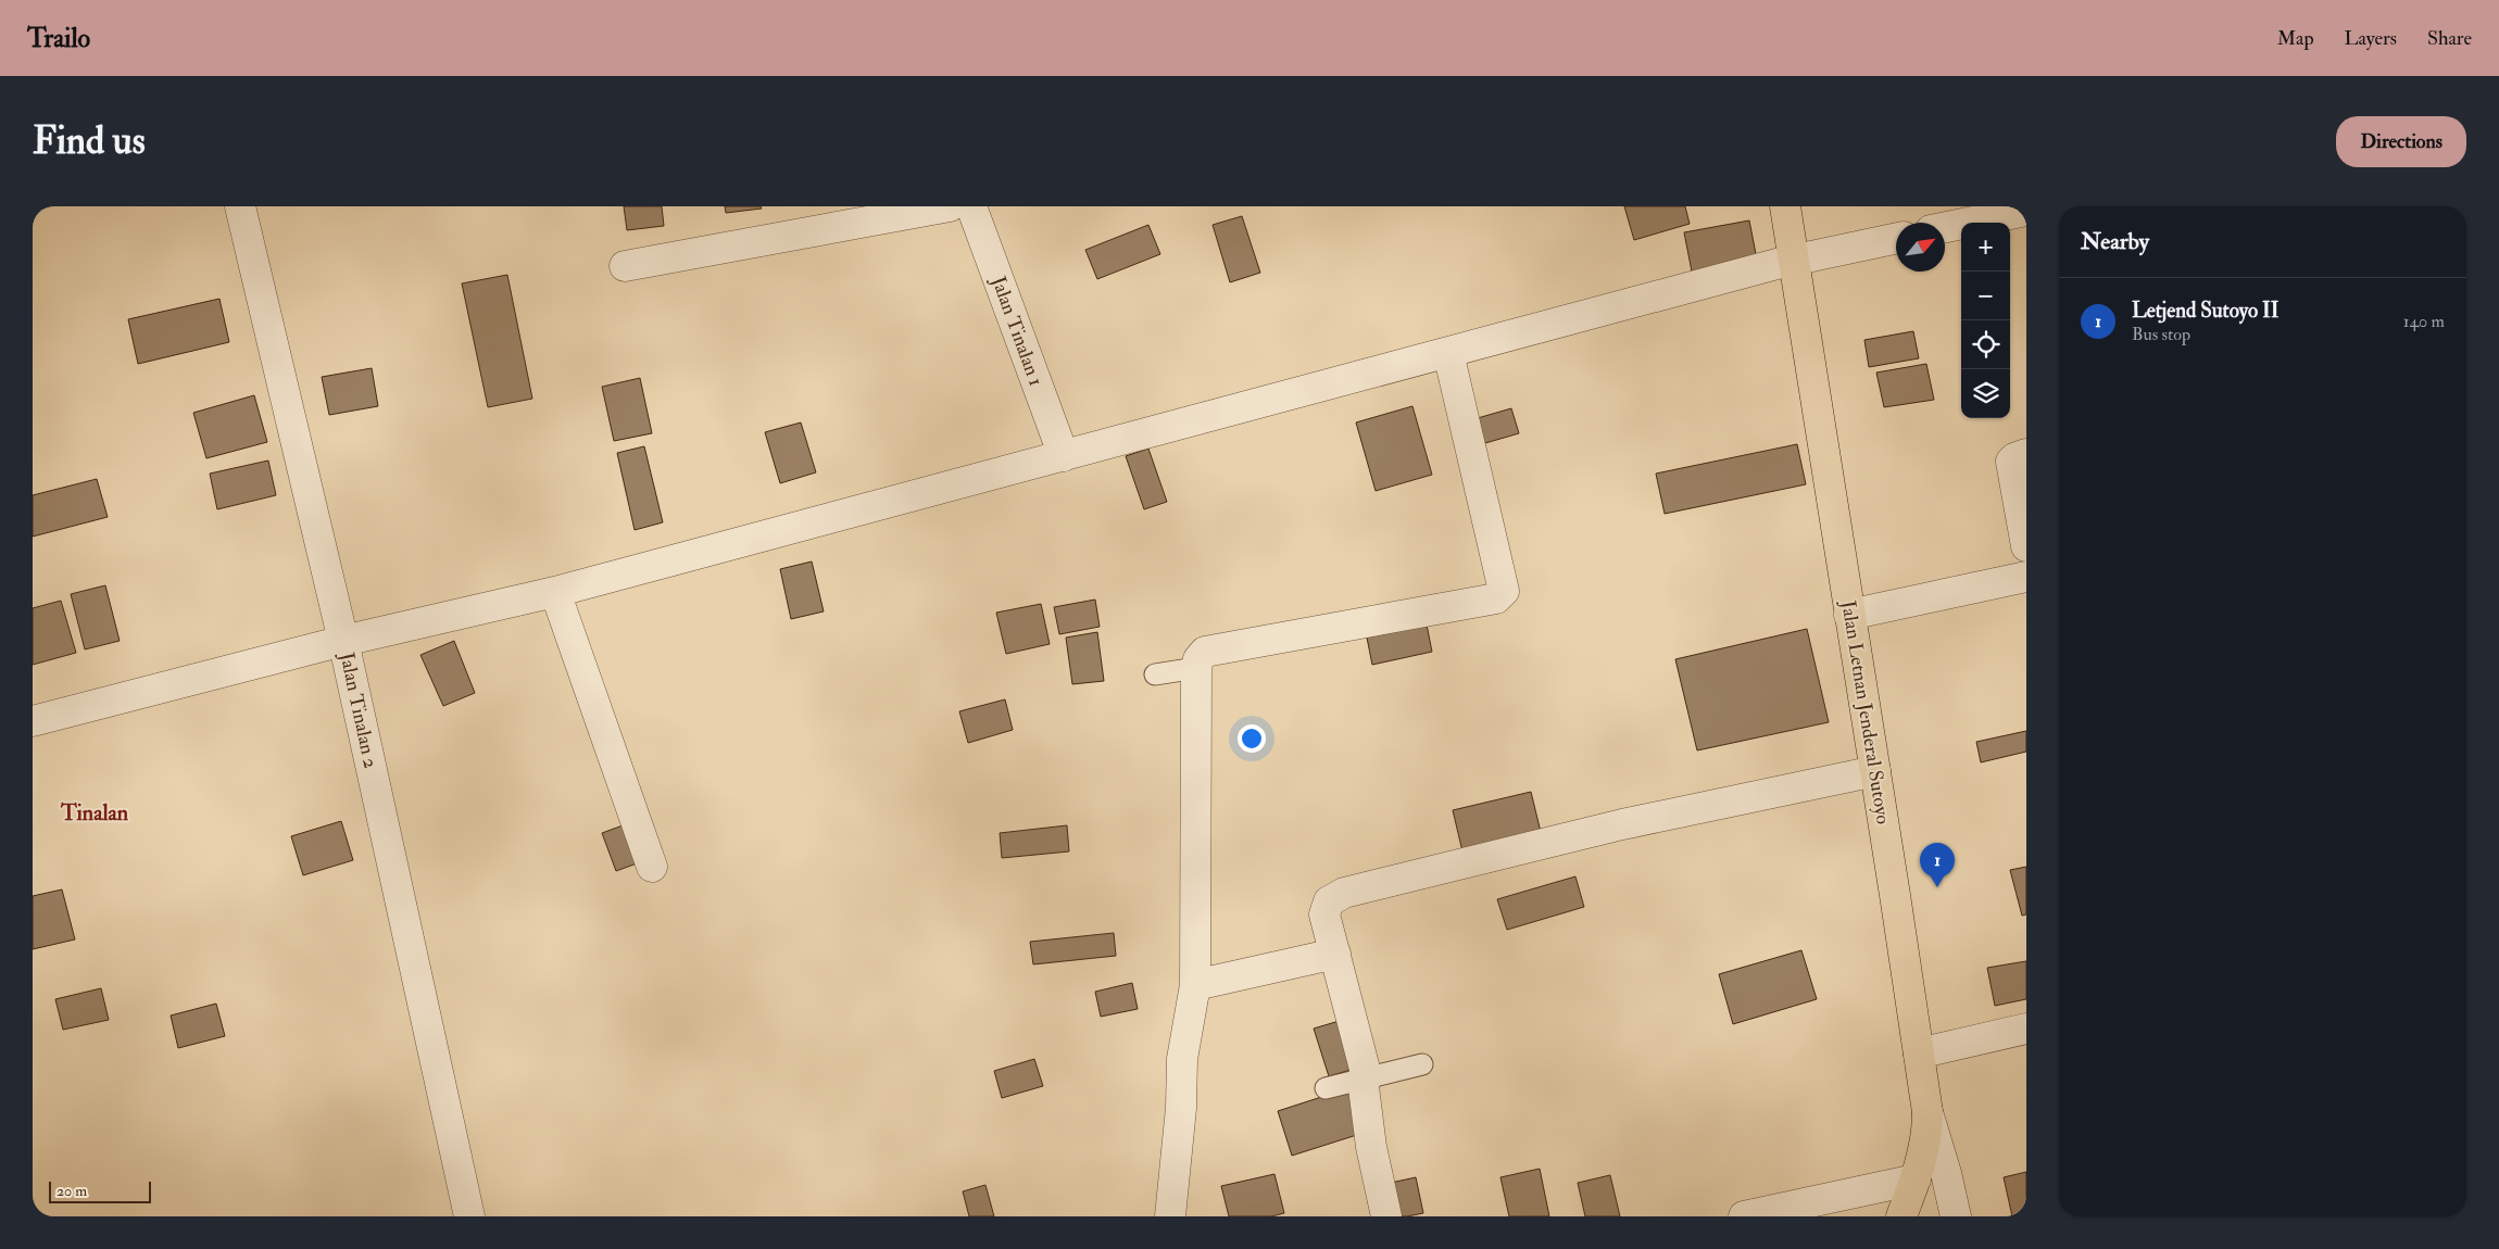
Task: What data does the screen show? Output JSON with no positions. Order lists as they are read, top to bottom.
{
  "streets": {
    "main road": ["Jalan Letnan Jenderal Sutoyo"],
    "street": ["Jalan Tinalan 1", "Jalan Tinalan 2"]
  },
  "districts": ["Tinalan"],
  "scale_bar": "20 m",
  "north": "top right",
  "page": {
    "header": "Trailo",
    "nav": ["Map", "Layers", "Share"],
    "buttons": "Directions",
    "title": "Find us",
    "heading": "Nearby",
    "map_buttons": ["+", "−"],
    "list": [
      {
        "mark": "1",
        "name": "Letjend Sutoyo II",
        "note": "Bus stop",
        "value": "140 m"
      }
    ],
    "pins": "1",
    "scale": "20 m"
  }
}
